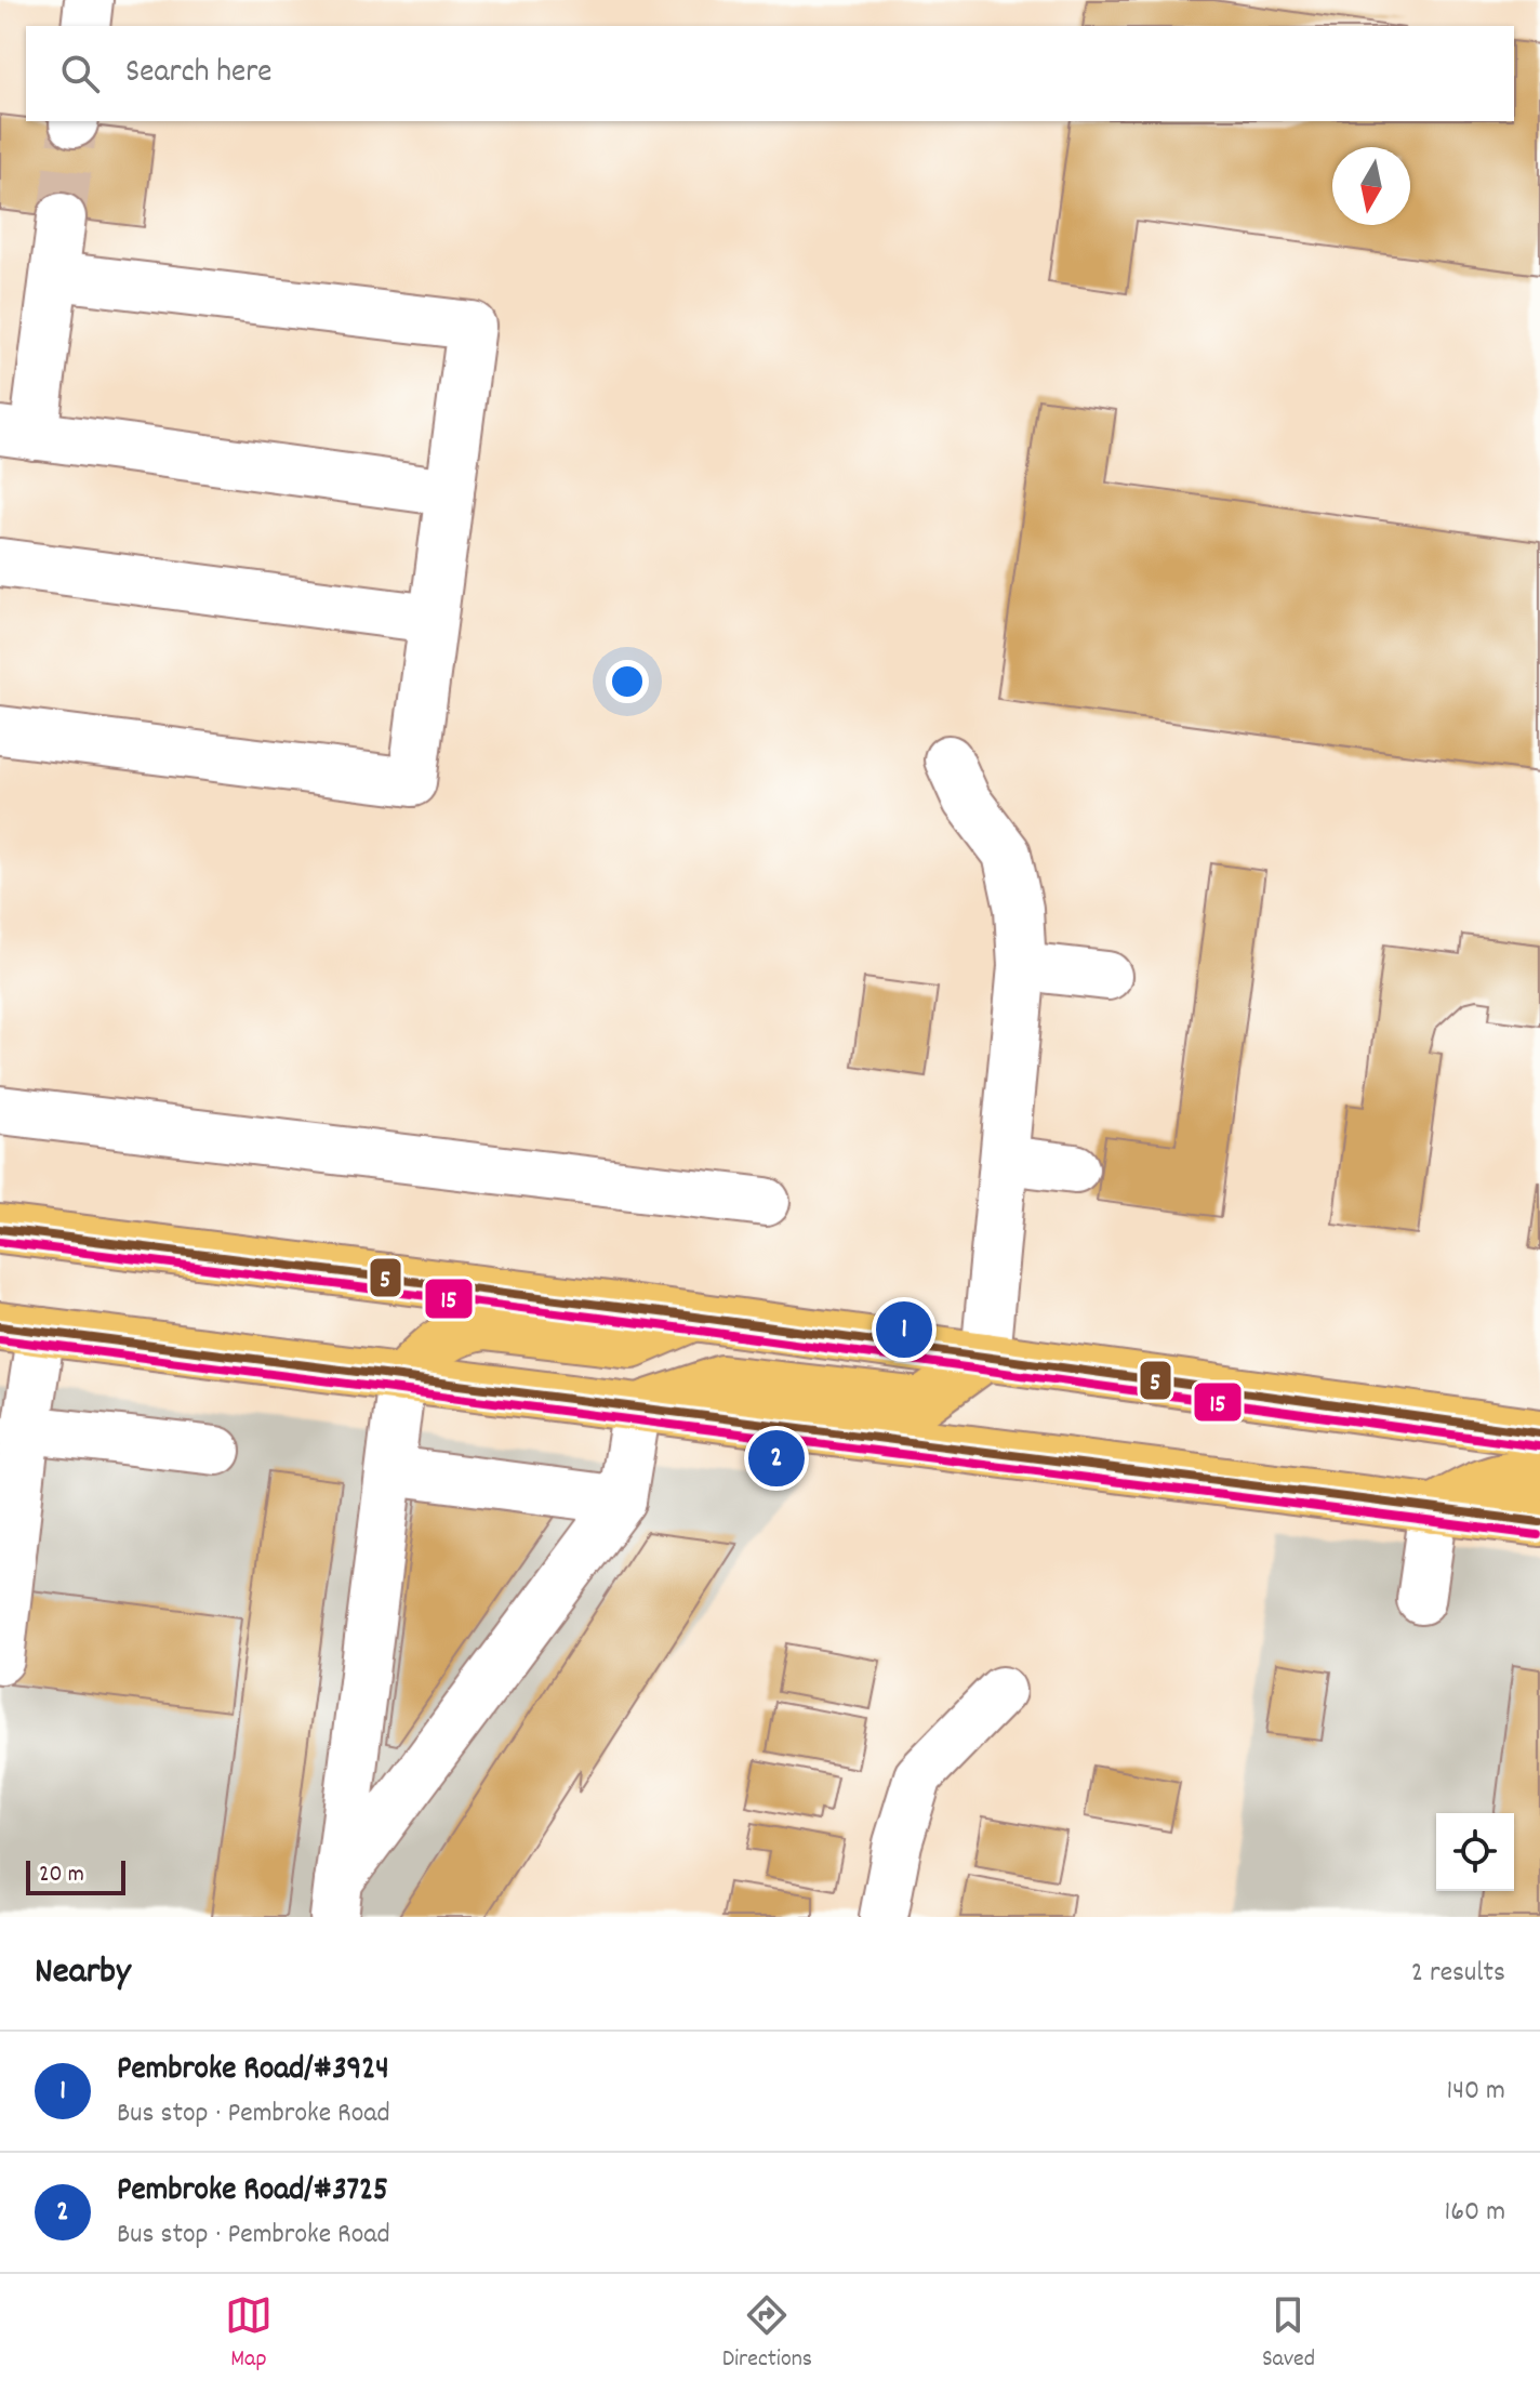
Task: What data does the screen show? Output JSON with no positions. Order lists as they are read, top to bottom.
{
  "lines": ["transit line 5", "transit line 15"],
  "scale_bar": "20 m",
  "north": "bottom",
  "page": {
    "search": "Search here",
    "pins": ["1", "2"],
    "scale": "20 m",
    "heading": ["Nearby", "2 results"],
    "list": [
      {
        "mark": "1",
        "name": "Pembroke Road/#3924",
        "note": "Bus stop · Pembroke Road",
        "value": "140 m"
      },
      {
        "mark": "2",
        "name": "Pembroke Road/#3725",
        "note": "Bus stop · Pembroke Road",
        "value": "160 m"
      }
    ],
    "nav": ["Map", "Directions", "Saved"]
  }
}
